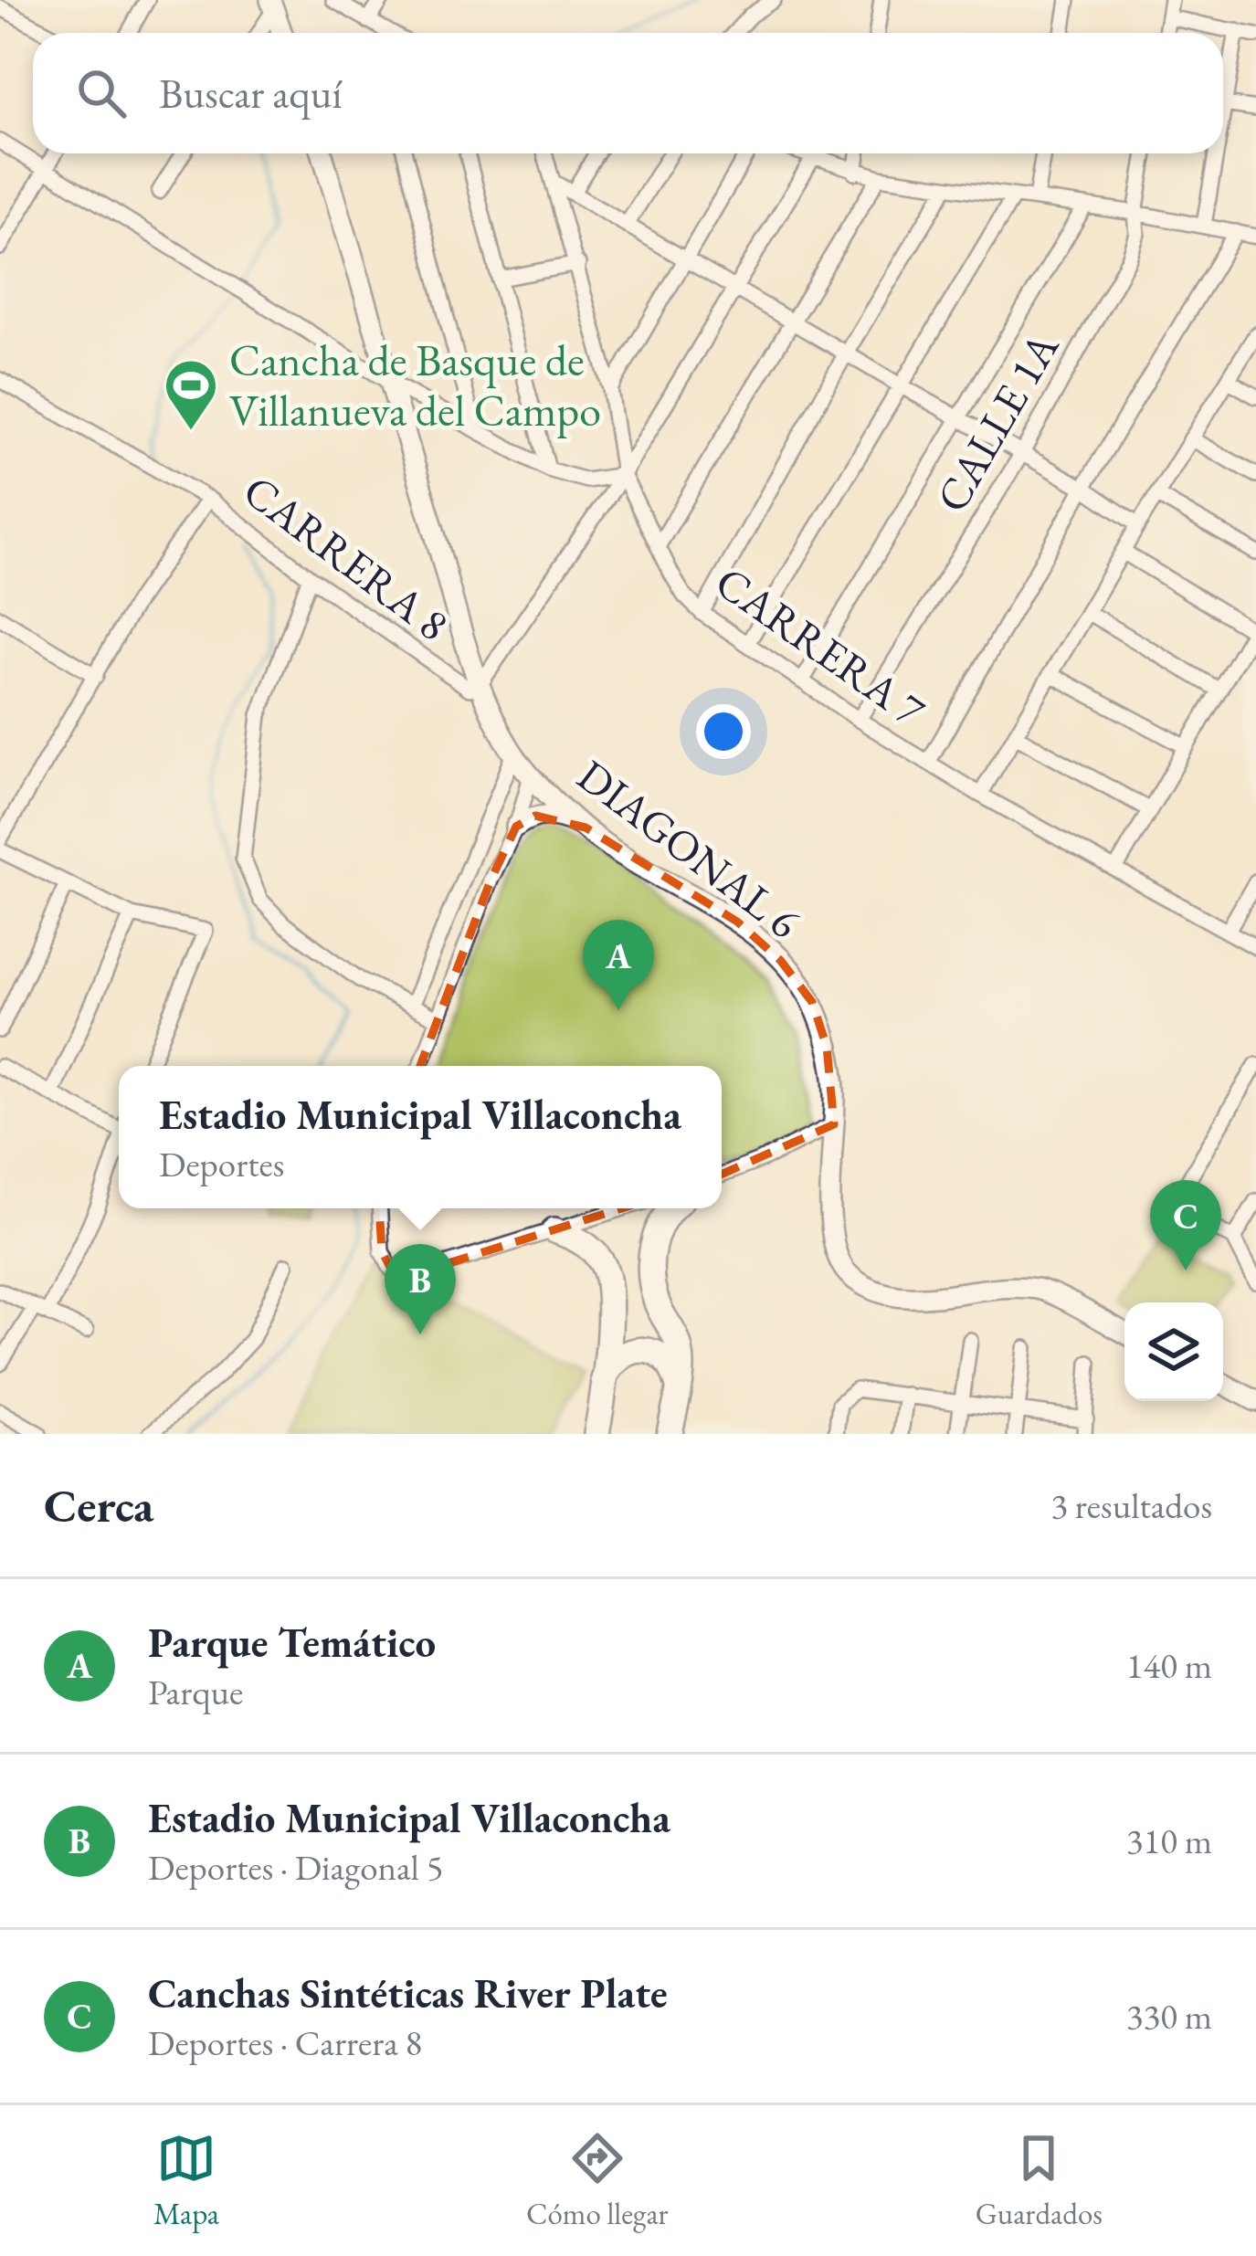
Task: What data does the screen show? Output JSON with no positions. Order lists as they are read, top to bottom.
{
  "streets": {
    "street": [
      "CALLE 1A",
      "CARRERA 8",
      "CARRERA 7",
      "DIAGONAL 6"
    ]
  },
  "crossings": [
    ["CALLE 1A", "CARRERA 7"],
    ["CARRERA 8", "DIAGONAL 6"]
  ],
  "places": {
    "sports": ["Cancha de Basque de Villanueva del Campo"]
  },
  "page": {
    "search": "Buscar aquí",
    "pins": ["A", "C", "B"],
    "popup": ["Estadio Municipal Villaconcha", "Deportes"],
    "heading": ["Cerca", "3 resultados"],
    "list": [
      {
        "mark": "A",
        "name": "Parque Temático",
        "note": "Parque",
        "value": "140 m"
      },
      {
        "mark": "B",
        "name": "Estadio Municipal Villaconcha",
        "note": "Deportes · Diagonal 5",
        "value": "310 m"
      },
      {
        "mark": "C",
        "name": "Canchas Sintéticas River Plate",
        "note": "Deportes · Carrera 8",
        "value": "330 m"
      }
    ],
    "nav": ["Mapa", "Cómo llegar", "Guardados"]
  }
}
